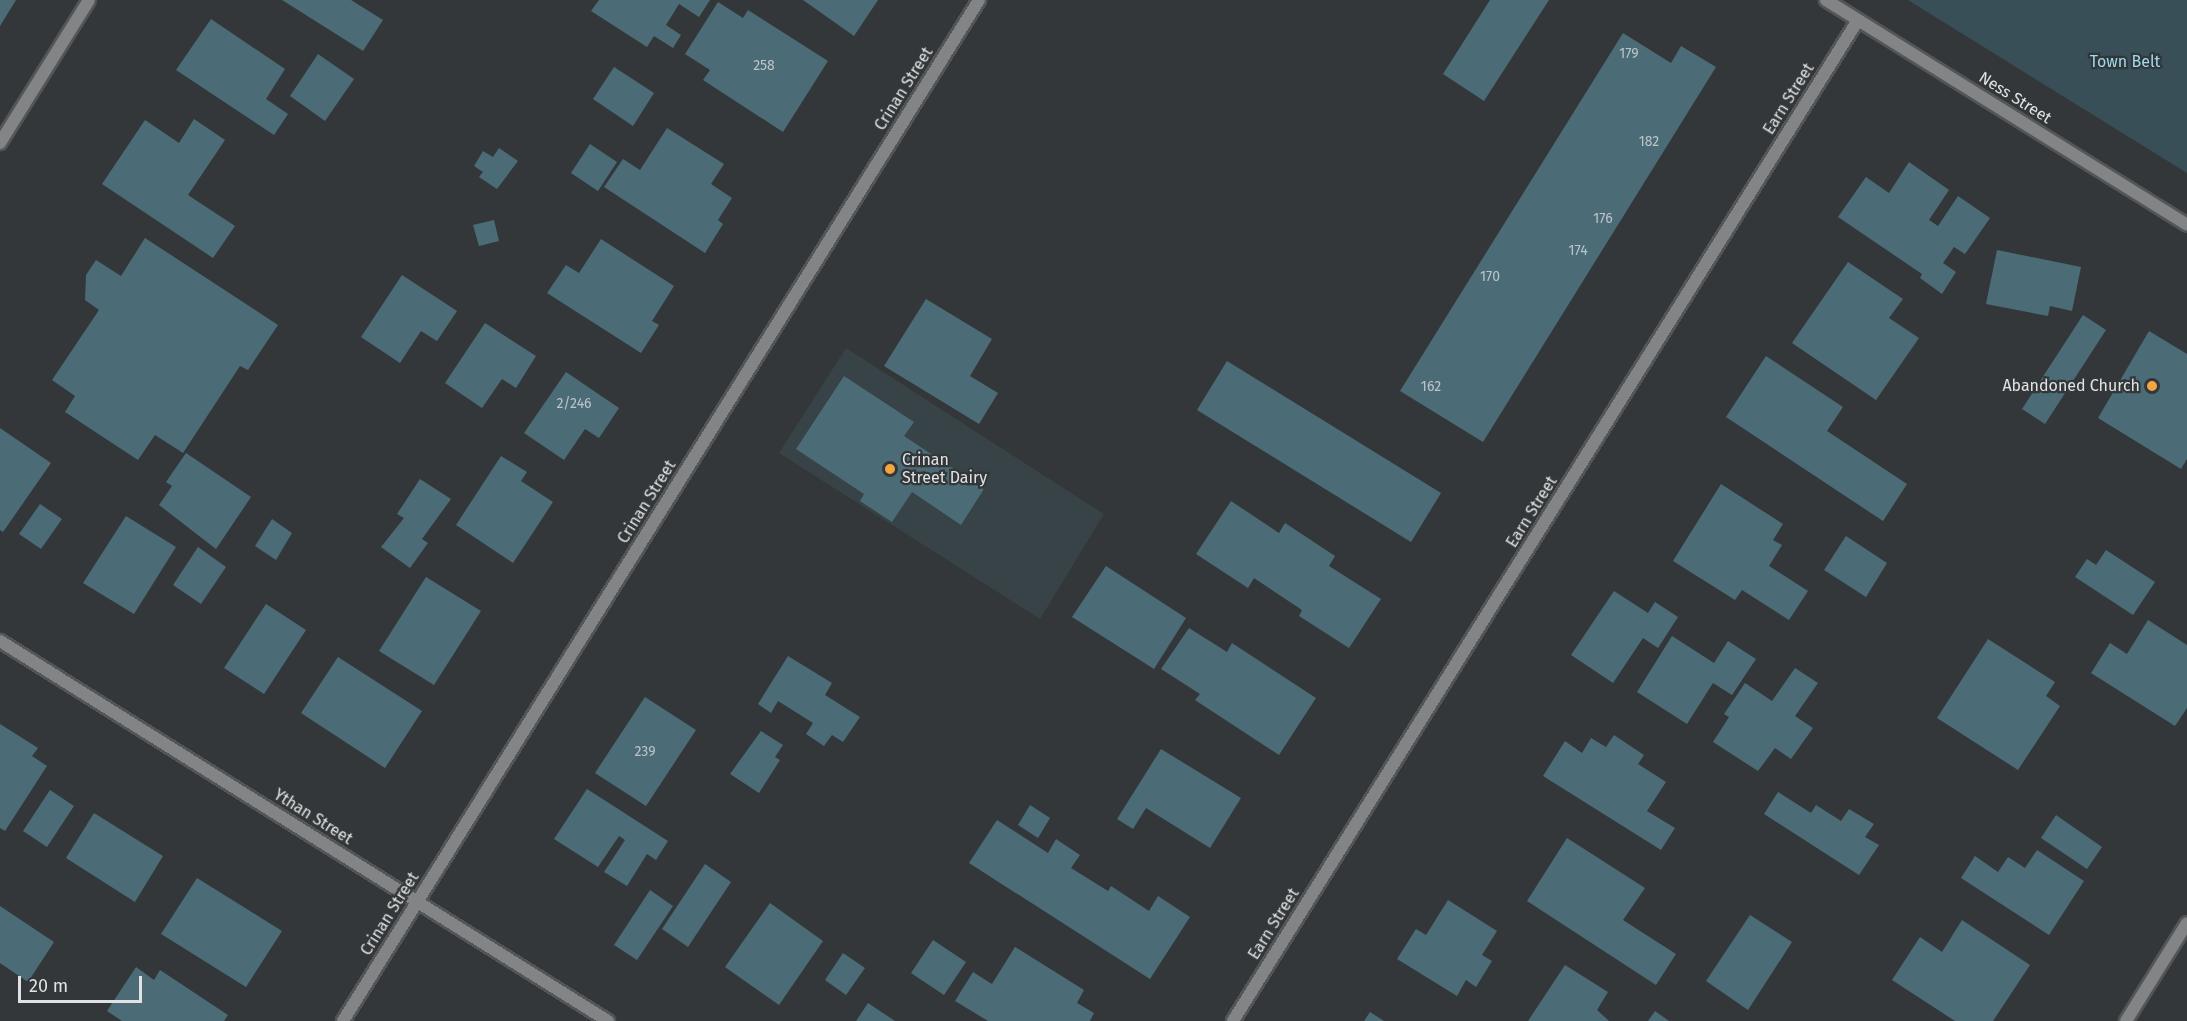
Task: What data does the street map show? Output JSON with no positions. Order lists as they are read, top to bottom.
{
  "streets": {
    "street": [
      "Crinan Street",
      "Ness Street",
      "Earn Street",
      "Ythan Street"
    ]
  },
  "crossings": [
    ["Crinan Street", "Ythan Street"],
    ["Ness Street", "Earn Street"]
  ],
  "parks": ["Town Belt"],
  "places": ["Abandoned Church", "Crinan Street Dairy"],
  "house_numbers": [
    "179",
    "258",
    "182",
    "176",
    "174",
    "170",
    "162",
    "2/246",
    "239"
  ],
  "scale_bar": "20 m"
}
